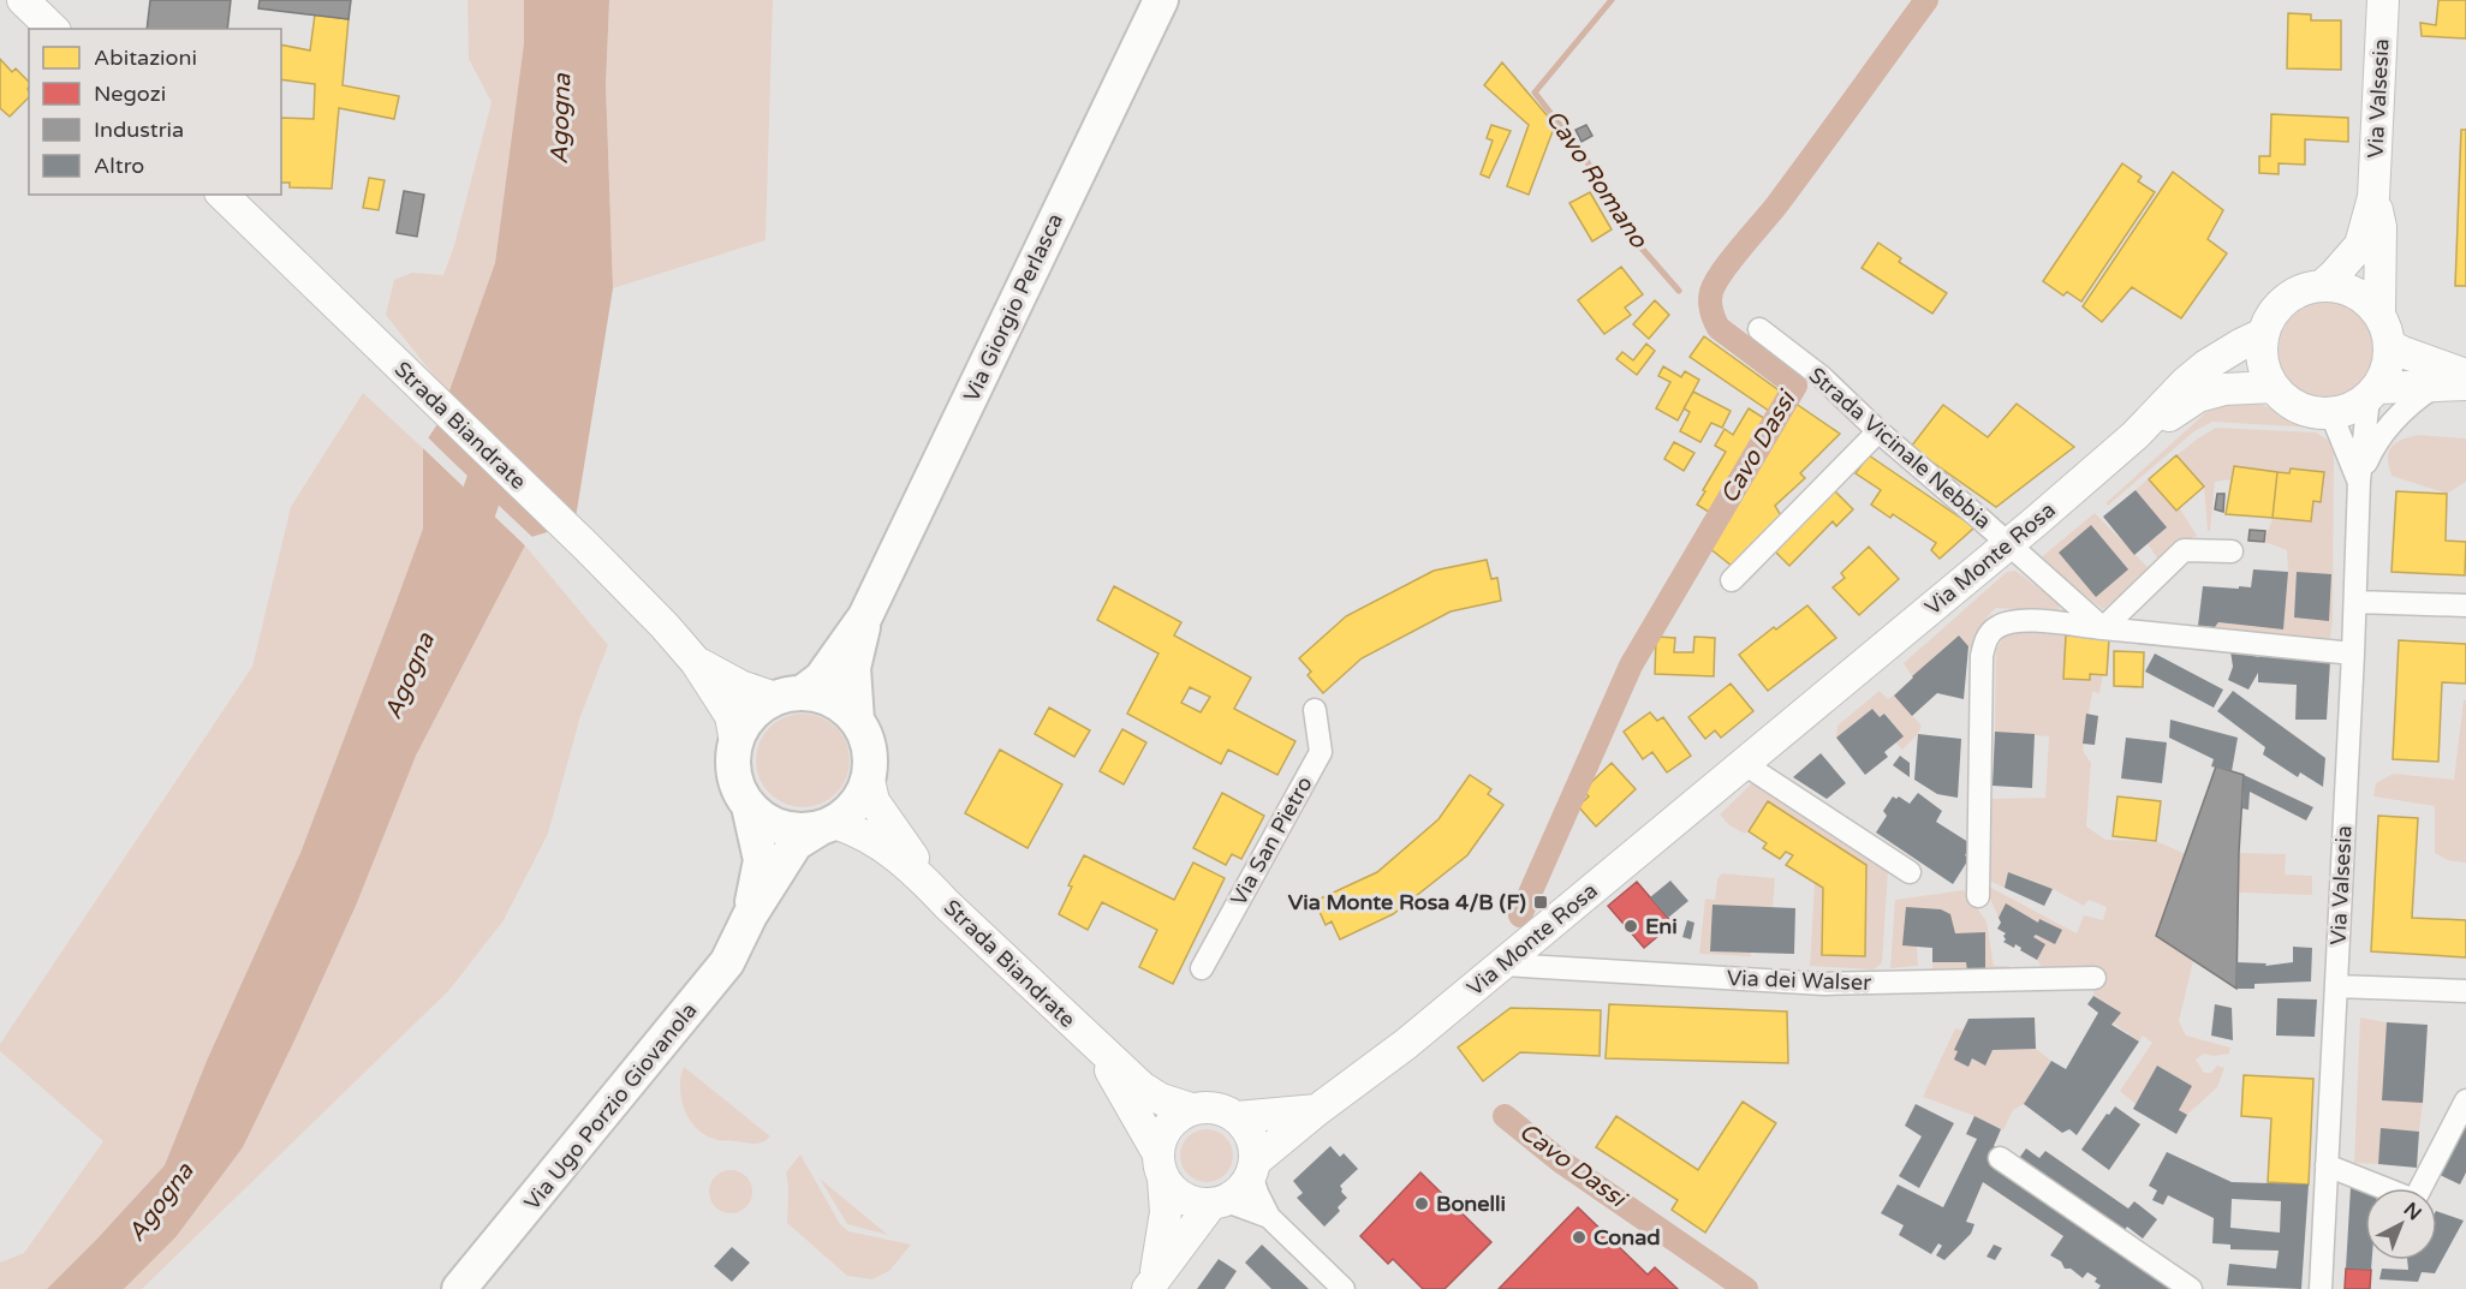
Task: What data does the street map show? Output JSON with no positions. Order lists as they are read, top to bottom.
{
  "streets": {
    "main road": [
      "Via Valsesia",
      "Via Giorgio Perlasca",
      "Strada Biandrate",
      "Via Monte Rosa",
      "Via Ugo Porzio Giovanola"
    ],
    "street": ["Strada Vicinale Nebbia", "Via San Pietro", "Via dei Walser"]
  },
  "crossings": [
    ["Via Valsesia", "Via Monte Rosa"],
    ["Via Giorgio Perlasca", "Strada Biandrate"],
    ["Via Giorgio Perlasca", "Via Ugo Porzio Giovanola"],
    ["Strada Biandrate", "Via Monte Rosa"],
    ["Strada Biandrate", "Via Ugo Porzio Giovanola"],
    ["Strada Vicinale Nebbia", "Via Monte Rosa"],
    ["Via Monte Rosa", "Via dei Walser"]
  ],
  "water": ["Agogna", "Cavo Romano", "Cavo Dassi"],
  "places": {
    "transit": ["Via Monte Rosa 4/B (F)"],
    "other": ["Eni", "Bonelli", "Conad"]
  },
  "legend": [
    "Abitazioni",
    "Negozi",
    "Industria",
    "Altro"
  ],
  "north": "top right"
}
